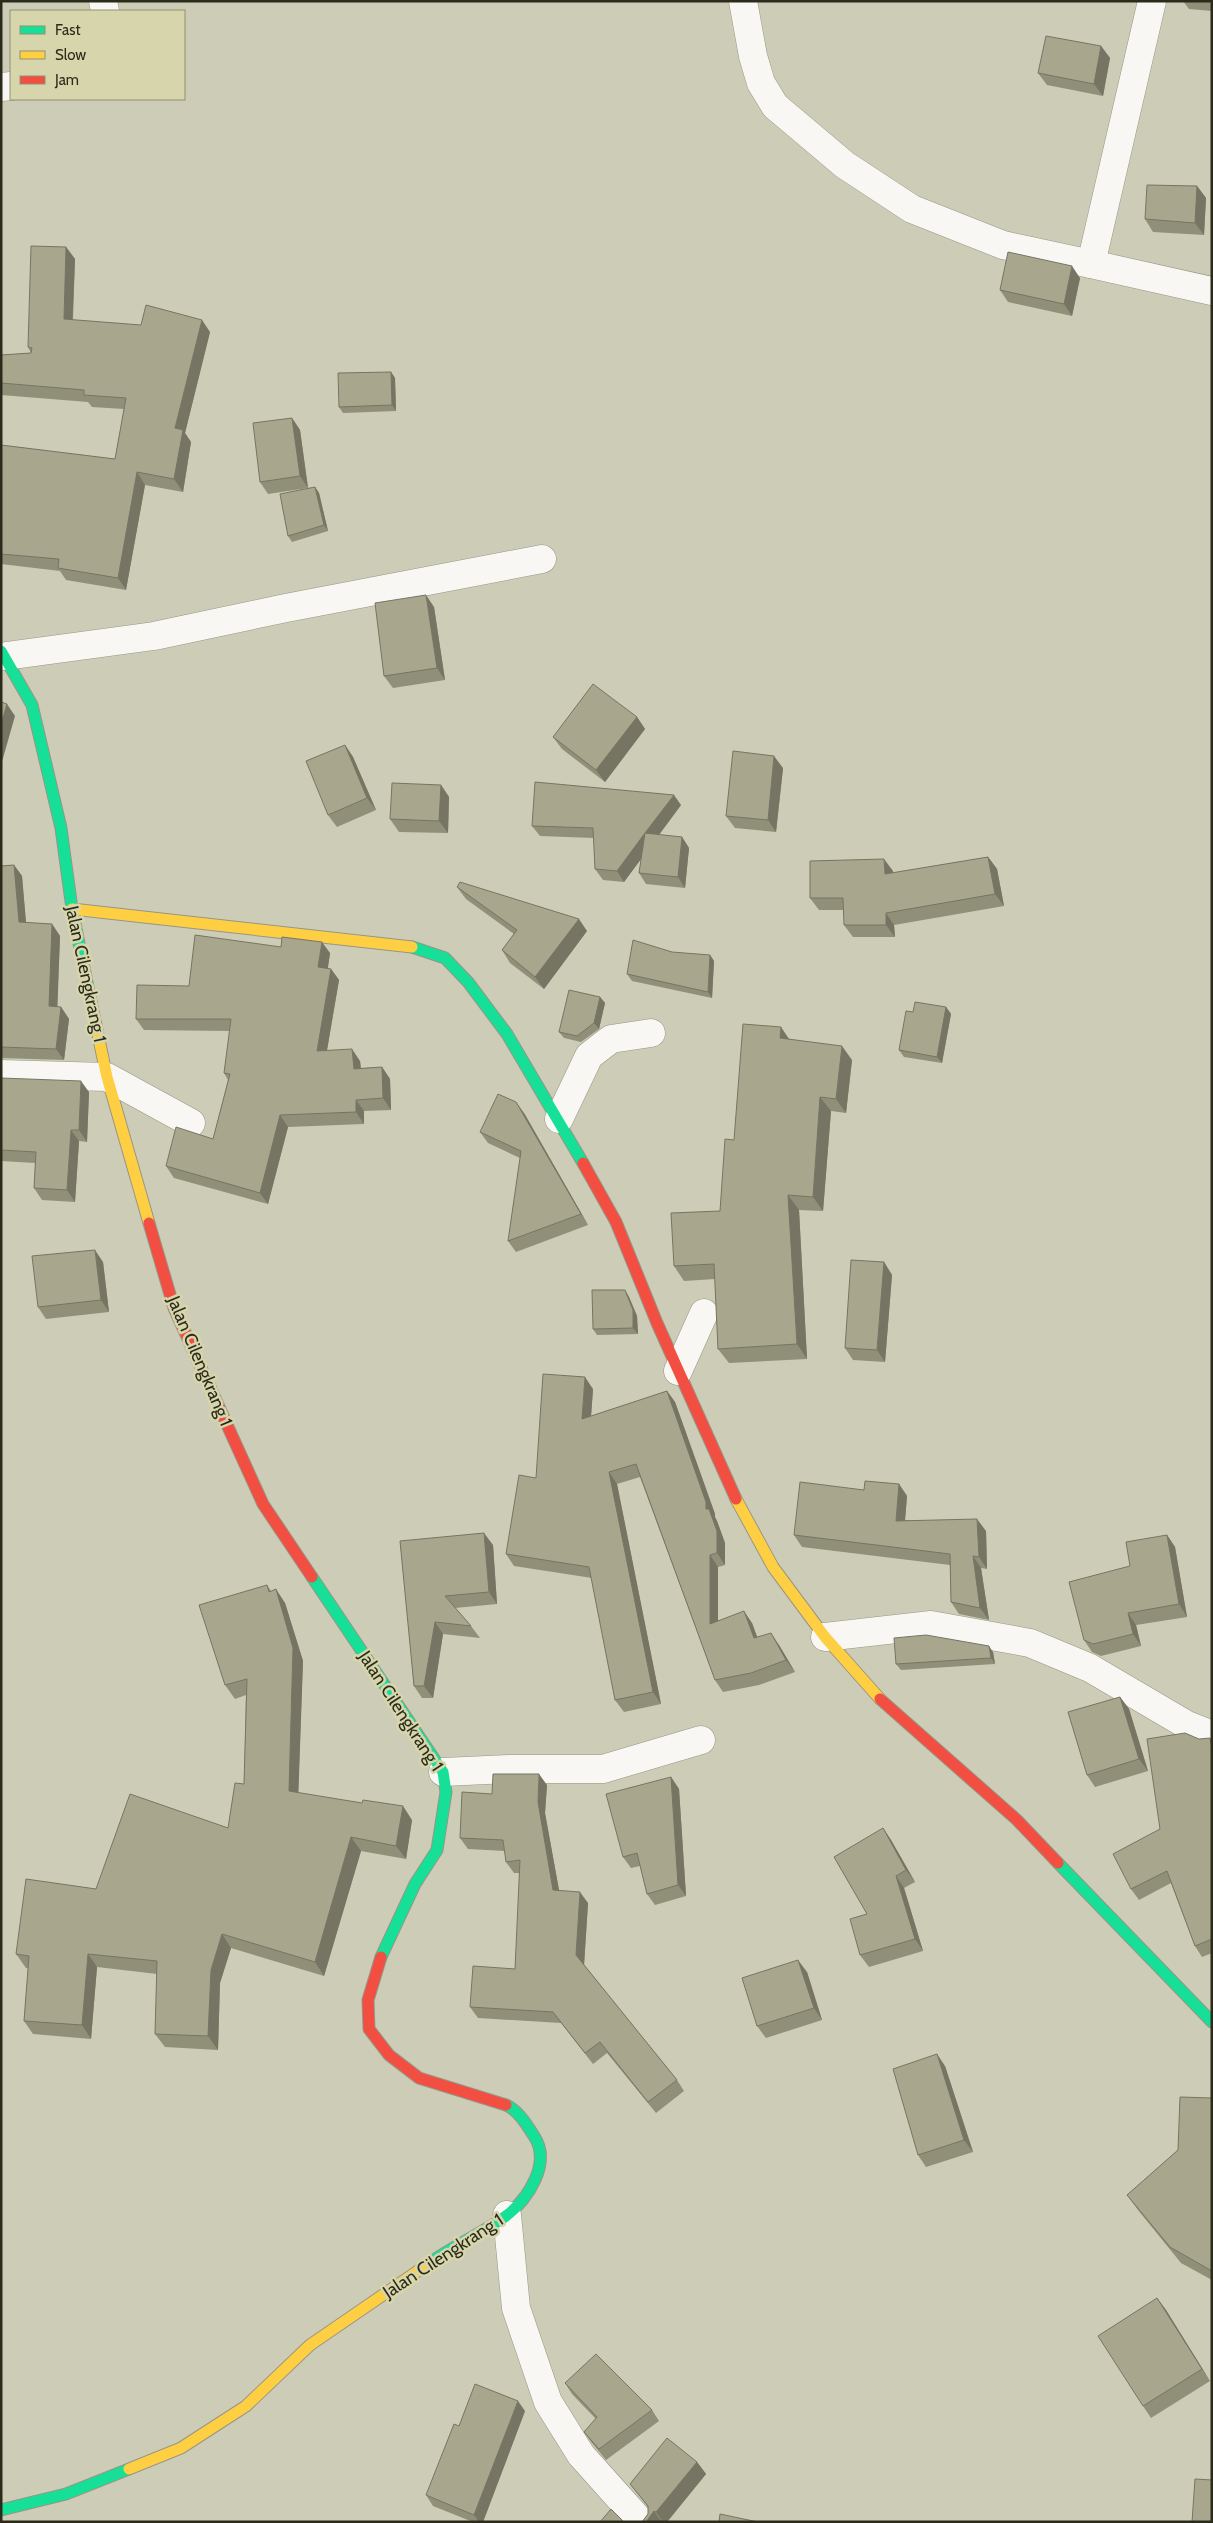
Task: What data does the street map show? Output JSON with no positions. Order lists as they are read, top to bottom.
{
  "streets": {
    "street": ["Jalan Cilengkrang 1"]
  },
  "legend": ["Fast", "Slow", "Jam"]
}
